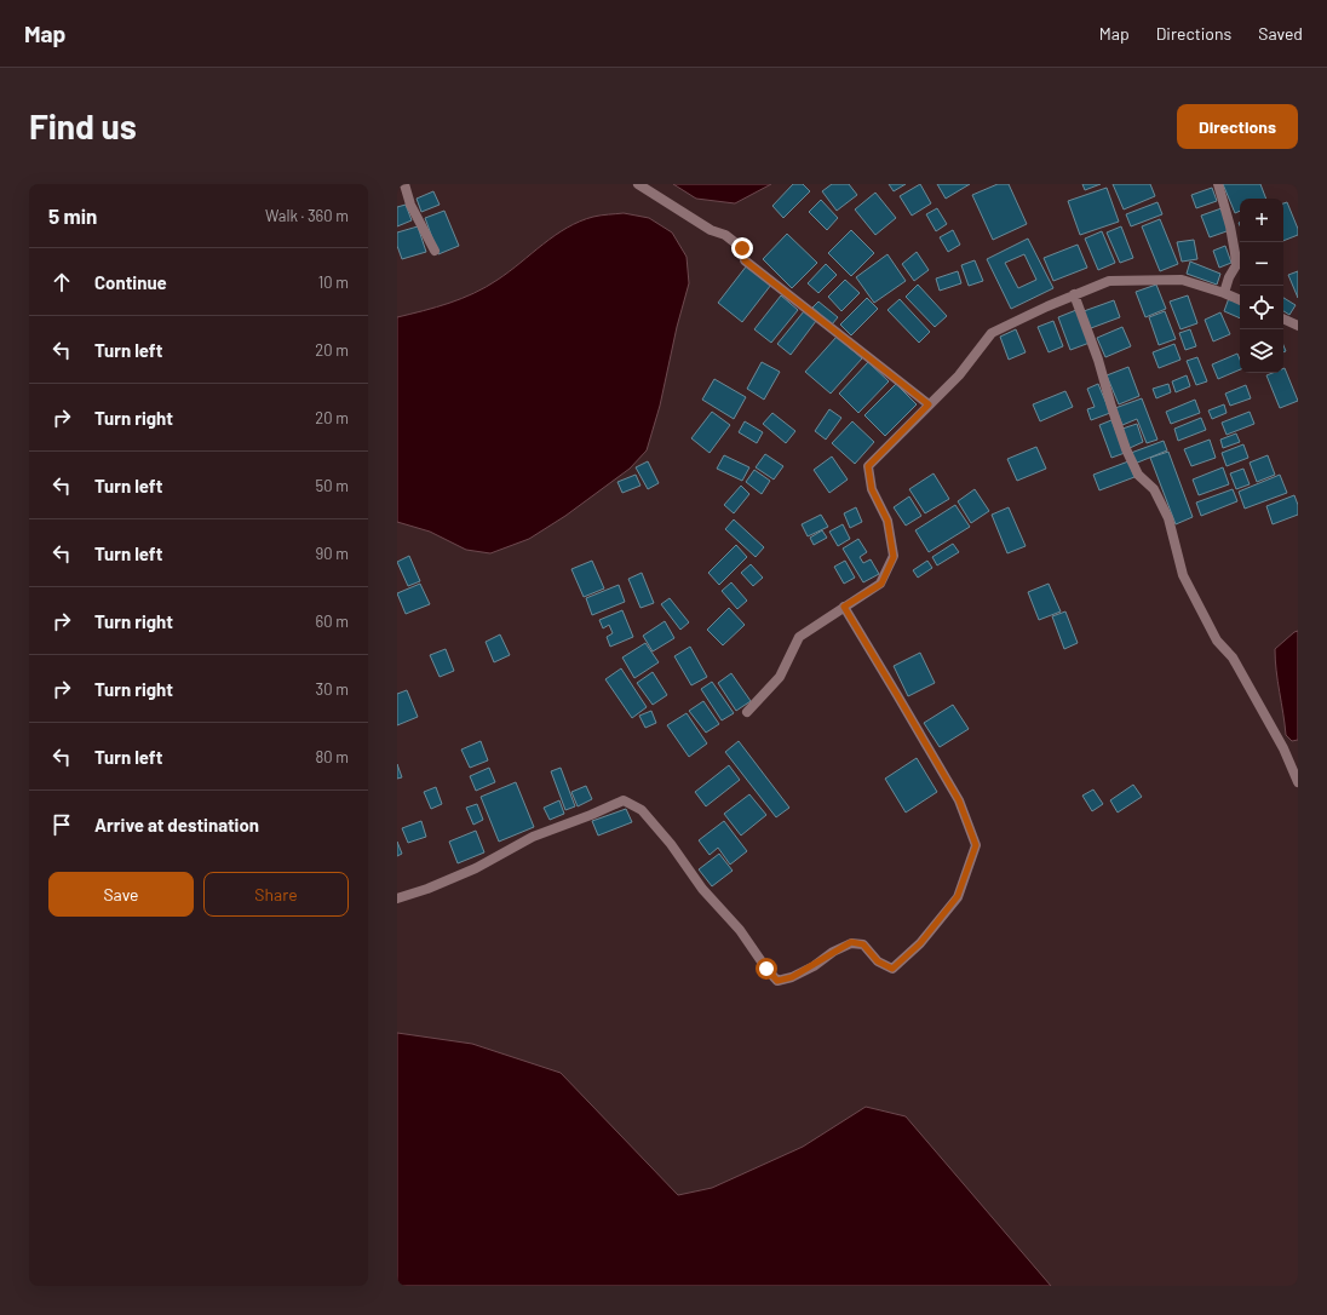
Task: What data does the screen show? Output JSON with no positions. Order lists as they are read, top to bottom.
{
  "page": {
    "header": "Map",
    "nav": ["Map", "Directions", "Saved"],
    "buttons": [
      "Directions",
      ["Save", "Share"]
    ],
    "title": "Find us",
    "heading": ["5 min", "Walk · 360 m"],
    "map_buttons": ["+", "−"],
    "list": [
      ["Continue", "10 m"],
      ["Turn left", "20 m"],
      ["Turn right", "20 m"],
      ["Turn left", "50 m"],
      ["Turn left", "90 m"],
      ["Turn right", "60 m"],
      ["Turn right", "30 m"],
      ["Turn left", "80 m"],
      "Arrive at destination"
    ]
  }
}
